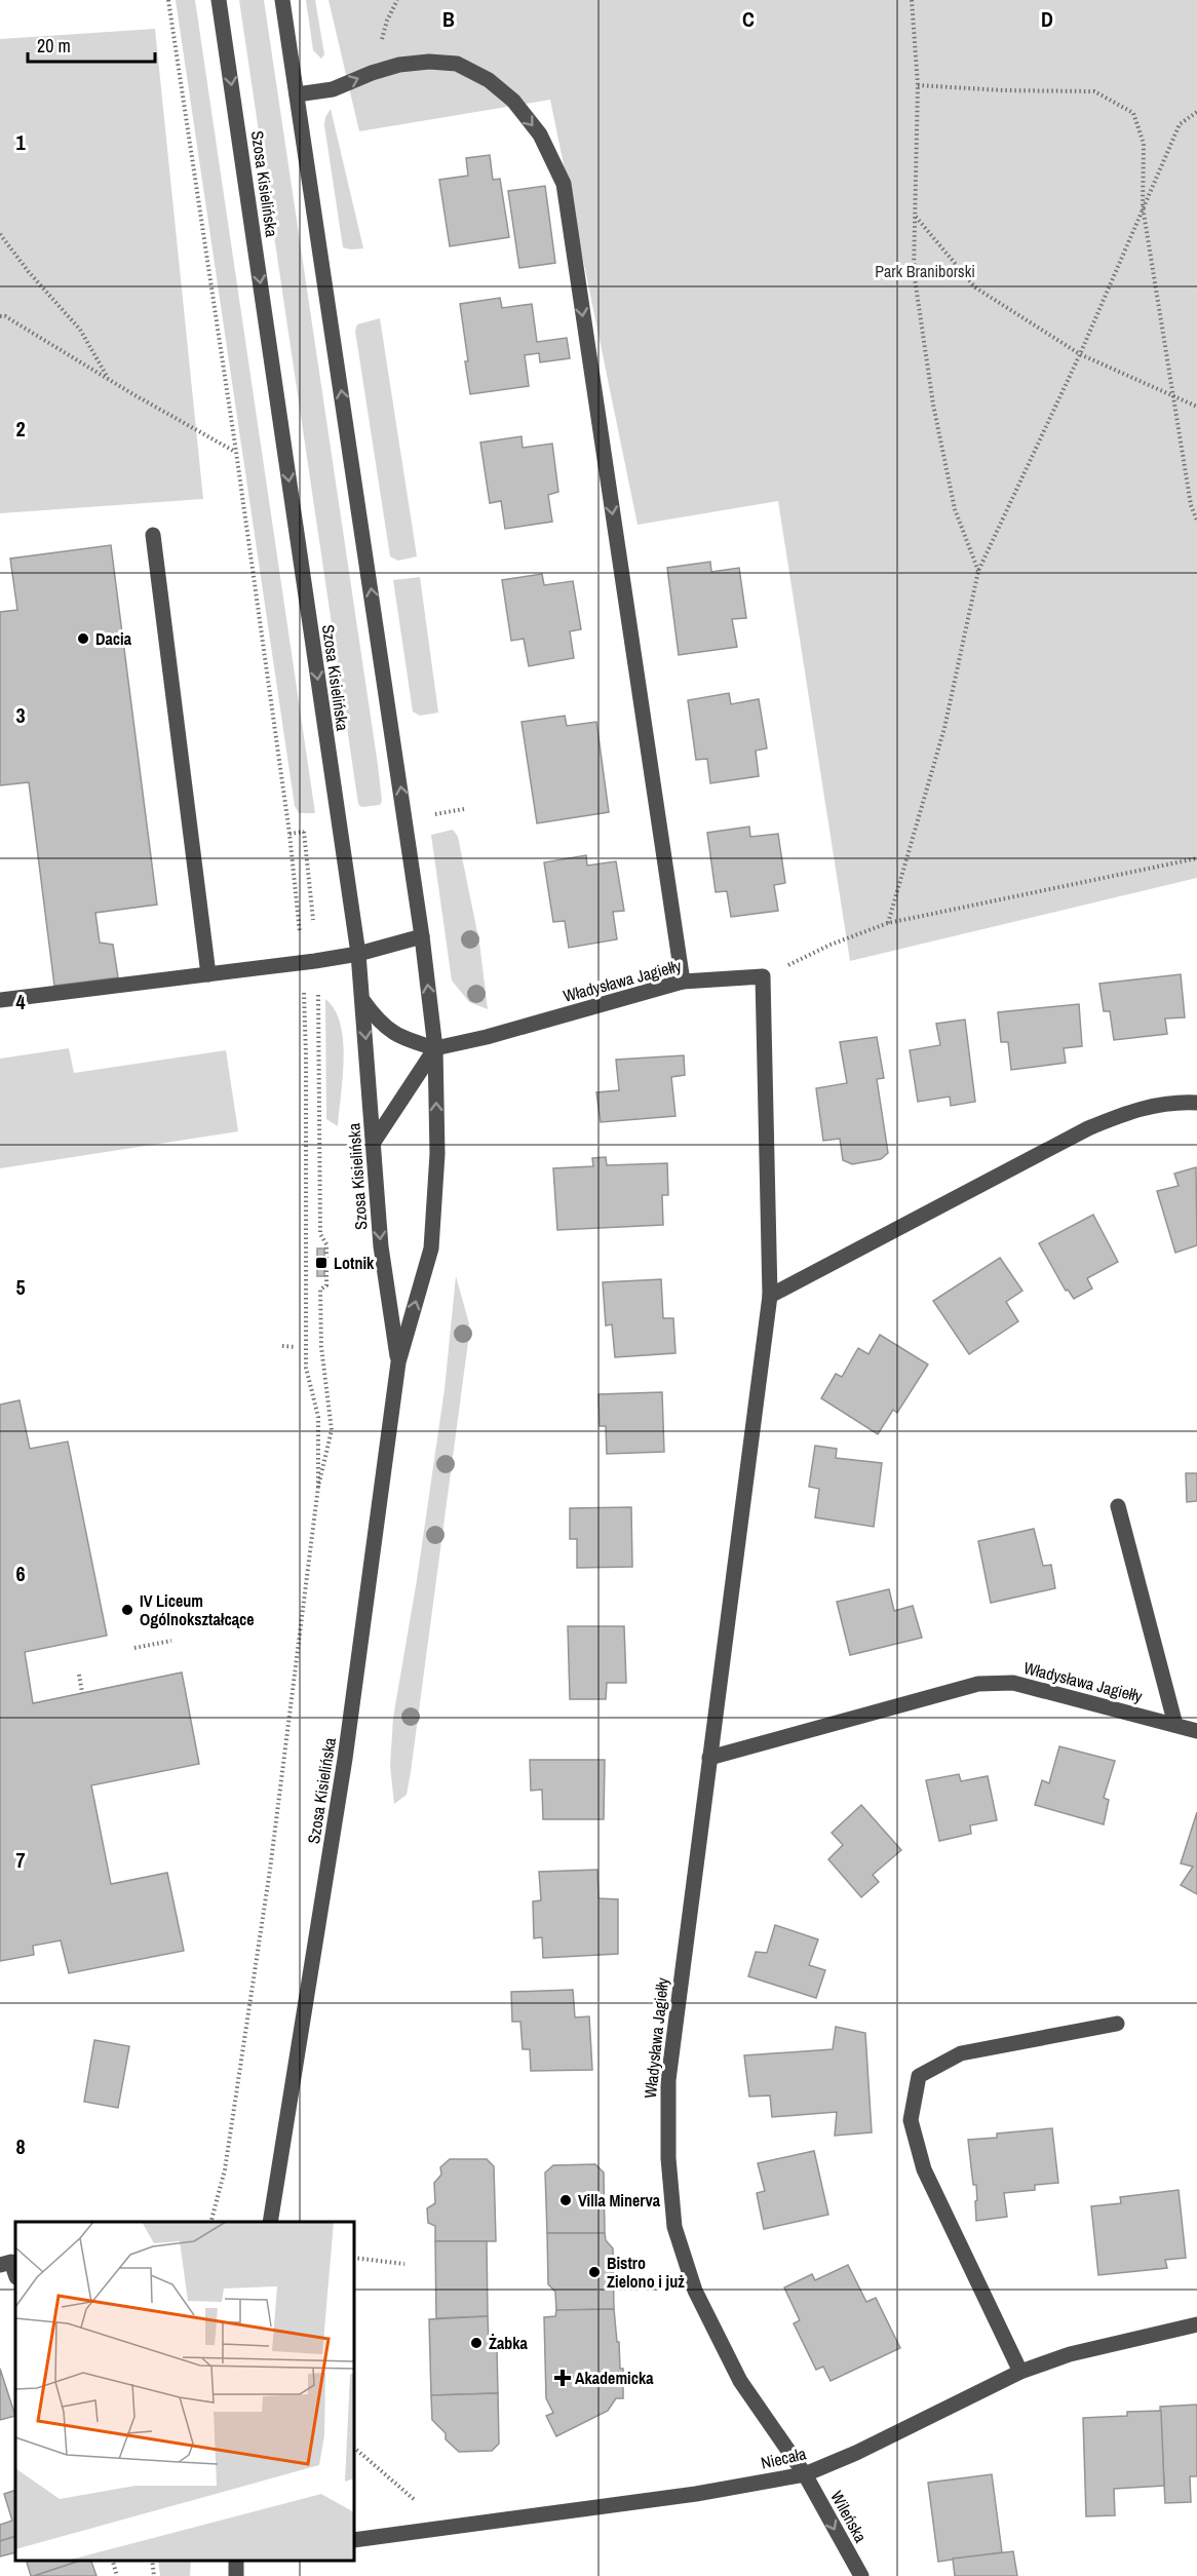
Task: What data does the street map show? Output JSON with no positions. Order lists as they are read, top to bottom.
{
  "streets": {
    "street": [
      "Szosa Kisielińska",
      "Władysława Jagiełły",
      "Niecała",
      "Wileńska"
    ]
  },
  "crossings": [
    ["Szosa Kisielińska", "Władysława Jagiełły"],
    ["Władysława Jagiełły", "Niecała"],
    ["Władysława Jagiełły", "Wileńska"],
    ["Niecała", "Wileńska"]
  ],
  "one_way": ["Wileńska"],
  "parks": ["Park Braniborski"],
  "places": {
    "other": [
      "Dacia",
      "IV Liceum Ogólnokształcące",
      "Villa Minerva",
      "Bistro Zielono i już",
      "Żabka"
    ],
    "transit": ["Lotnik"],
    "health": ["Akademicka"]
  },
  "scale_bar": "20 m",
  "grid": {
    "columns": ["B", "C", "D"],
    "rows": [
      "1",
      "2",
      "3",
      "4",
      "5",
      "6",
      "7",
      "8"
    ]
  }
}
